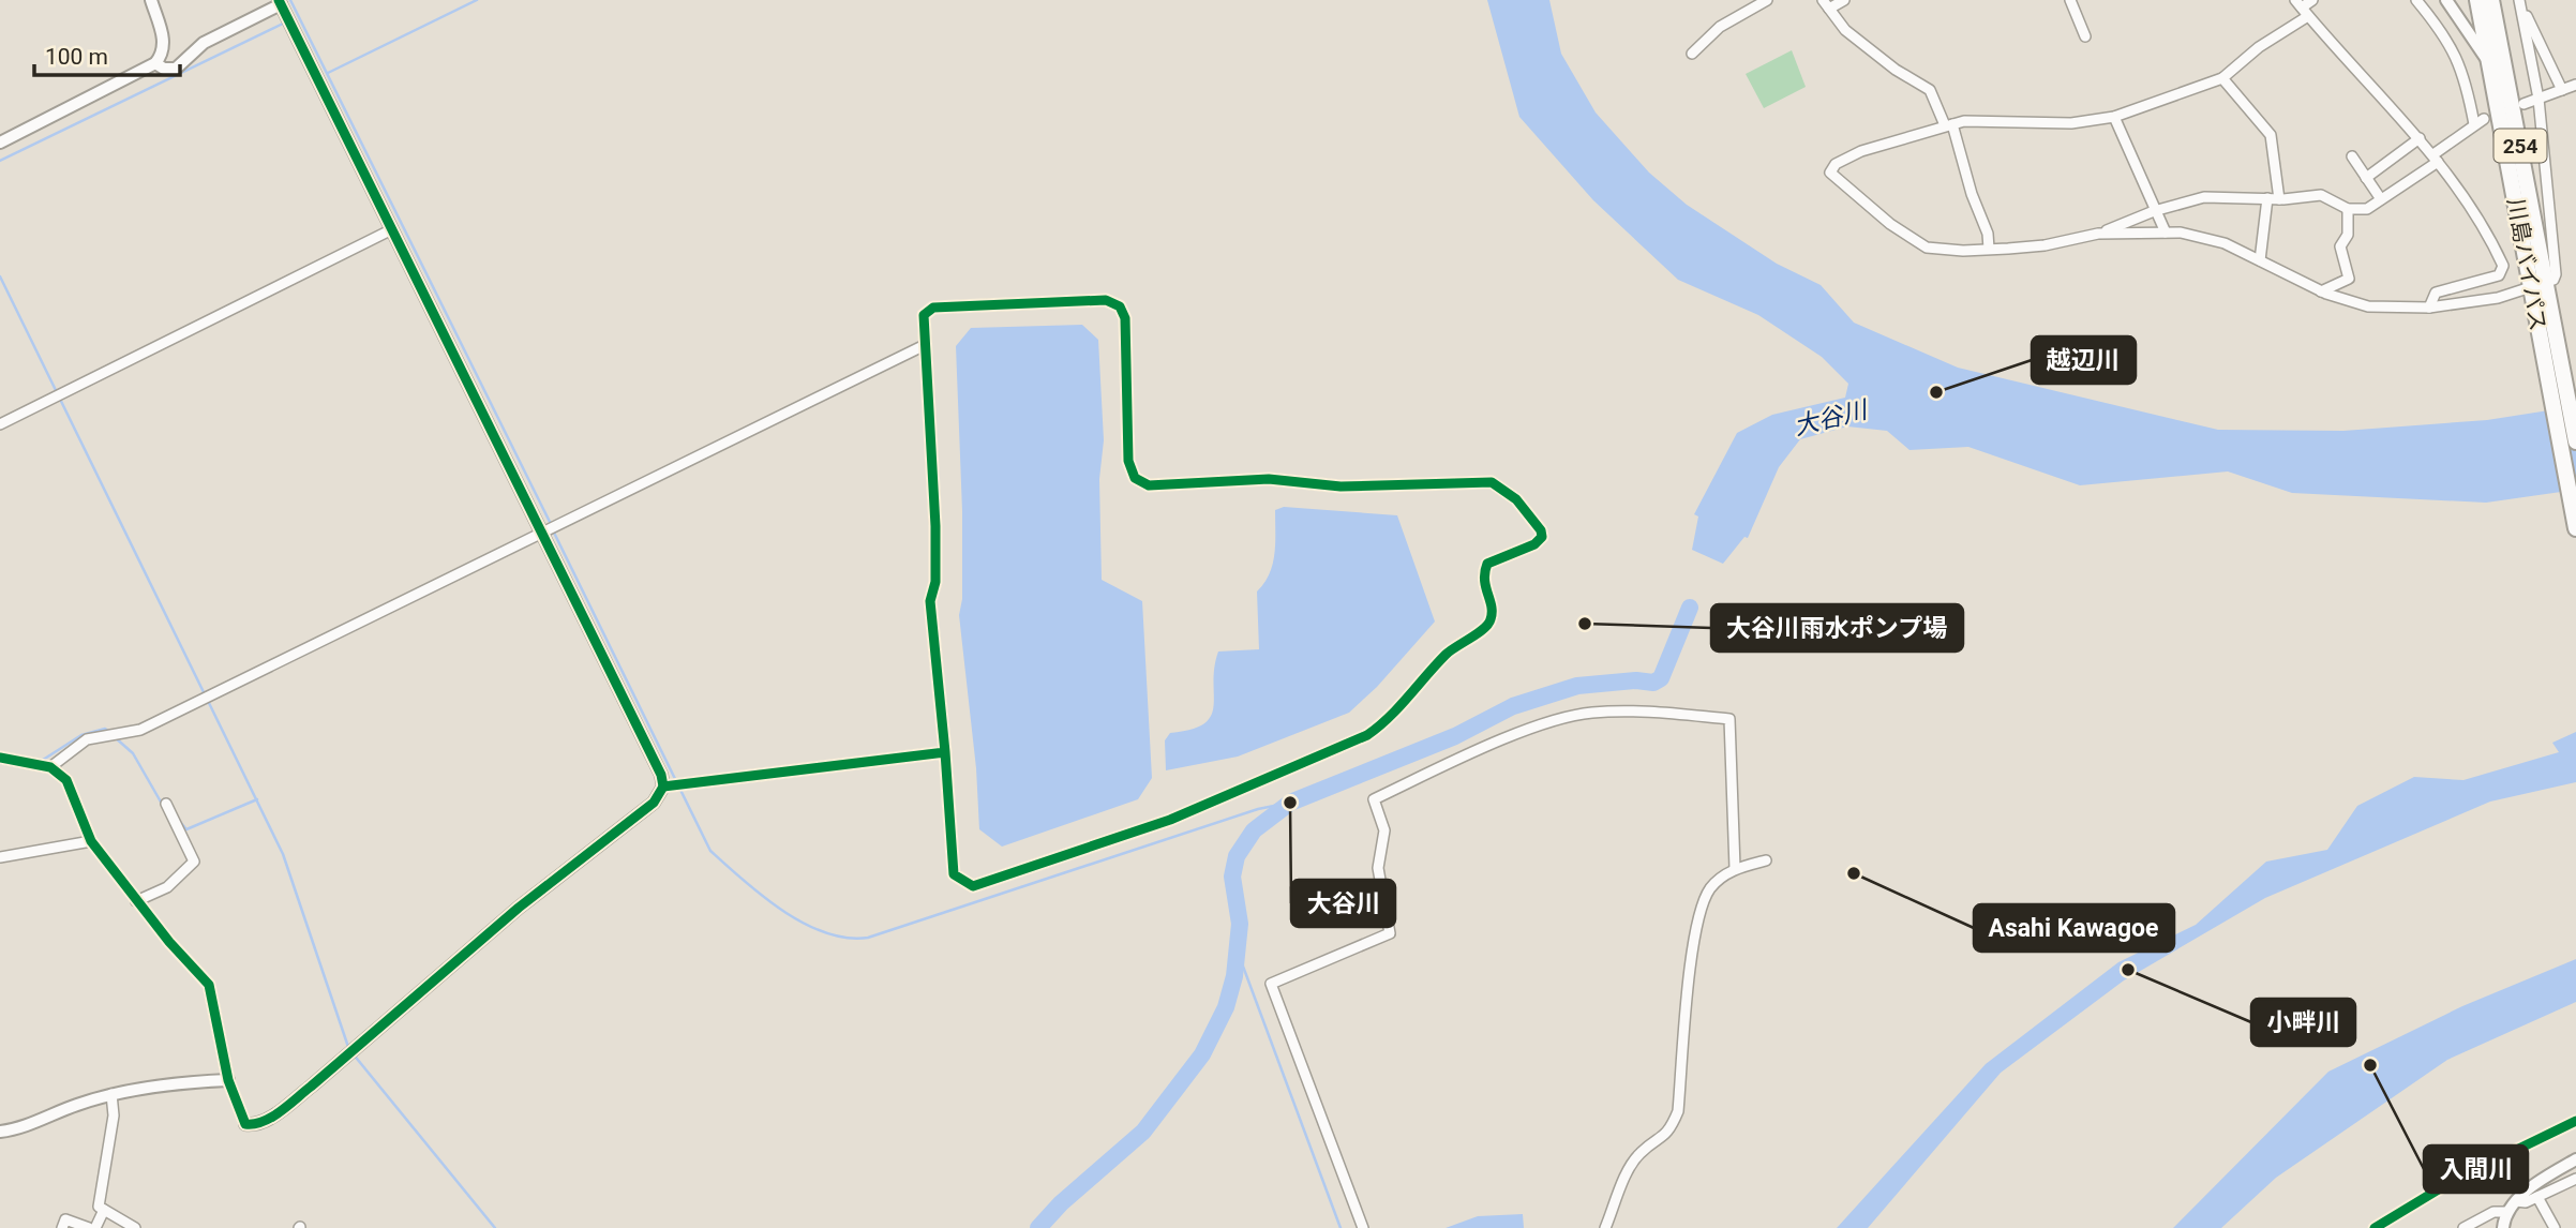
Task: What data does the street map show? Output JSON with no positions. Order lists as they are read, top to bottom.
{
  "streets": {
    "highway": ["254", "川島バイパス"]
  },
  "water": ["大谷川"],
  "places": [
    "越辺川",
    "大谷川雨水ポンプ場",
    "大谷川",
    "Asahi Kawagoe",
    "小畔川",
    "入間川"
  ],
  "scale_bar": "100 m"
}
